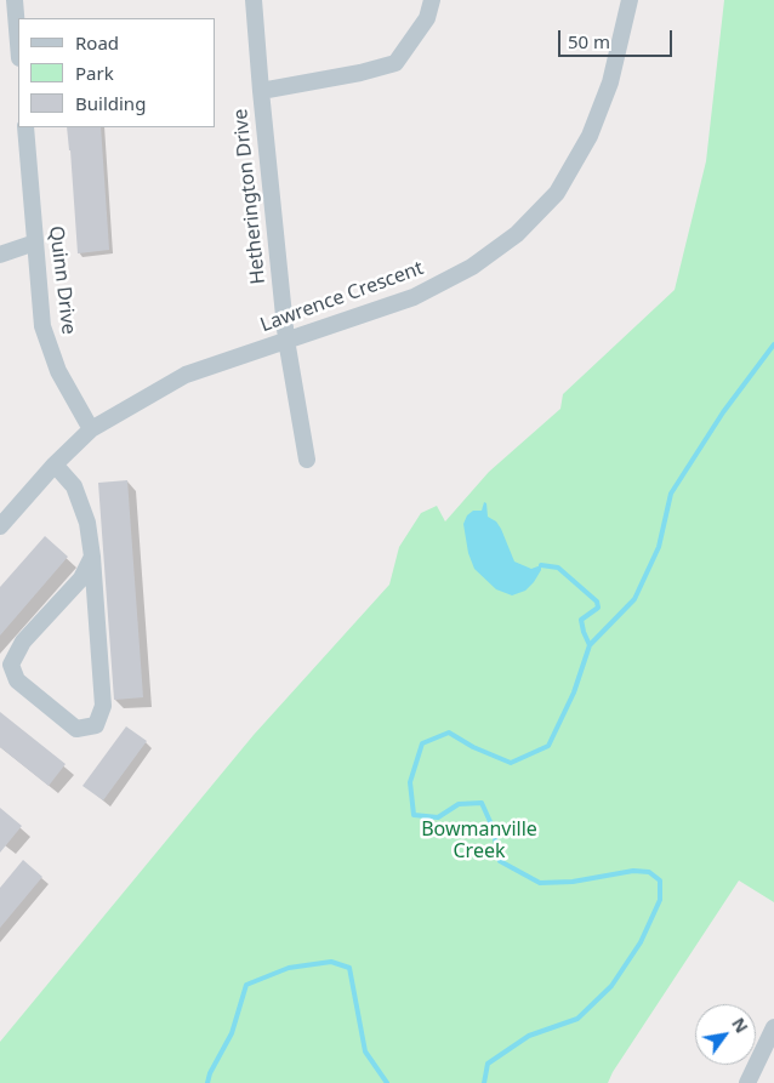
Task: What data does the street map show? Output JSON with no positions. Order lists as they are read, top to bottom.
{
  "streets": {
    "street": ["Hetherington Drive", "Quinn Drive", "Lawrence Crescent"]
  },
  "crossings": [
    ["Hetherington Drive", "Lawrence Crescent"],
    ["Quinn Drive", "Lawrence Crescent"]
  ],
  "parks": ["Bowmanville Creek"],
  "legend": ["Road", "Park", "Building"],
  "scale_bar": "50 m",
  "north": "top right"
}
